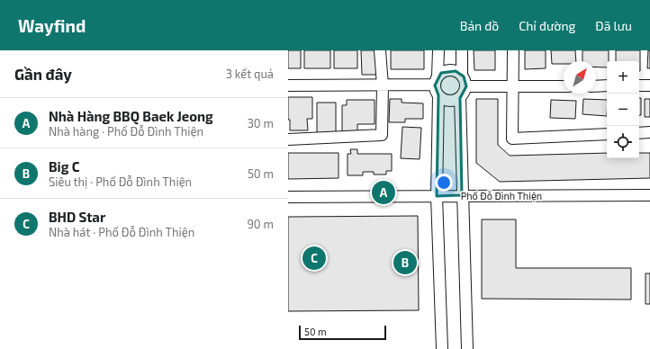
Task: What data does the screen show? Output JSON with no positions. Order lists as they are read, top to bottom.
{
  "streets": {
    "street": ["Phố Đỗ Đình Thiện"]
  },
  "scale_bar": "50 m",
  "north": "top right",
  "page": {
    "header": "Wayfind",
    "nav": ["Bản đồ", "Chỉ đường", "Đã lưu"],
    "heading": ["Gần đây", "3 kết quả"],
    "map_buttons": ["+", "−"],
    "list": [
      {
        "mark": "A",
        "name": "Nhà Hàng BBQ Baek Jeong",
        "note": "Nhà hàng · Phố Đỗ Đình Thiện",
        "value": "30 m"
      },
      {
        "mark": "B",
        "name": "Big C",
        "note": "Siêu thị · Phố Đỗ Đình Thiện",
        "value": "50 m"
      },
      {
        "mark": "C",
        "name": "BHD Star",
        "note": "Nhà hát · Phố Đỗ Đình Thiện",
        "value": "90 m"
      }
    ],
    "pins": ["A", "C", "B"],
    "scale": "50 m"
  }
}
